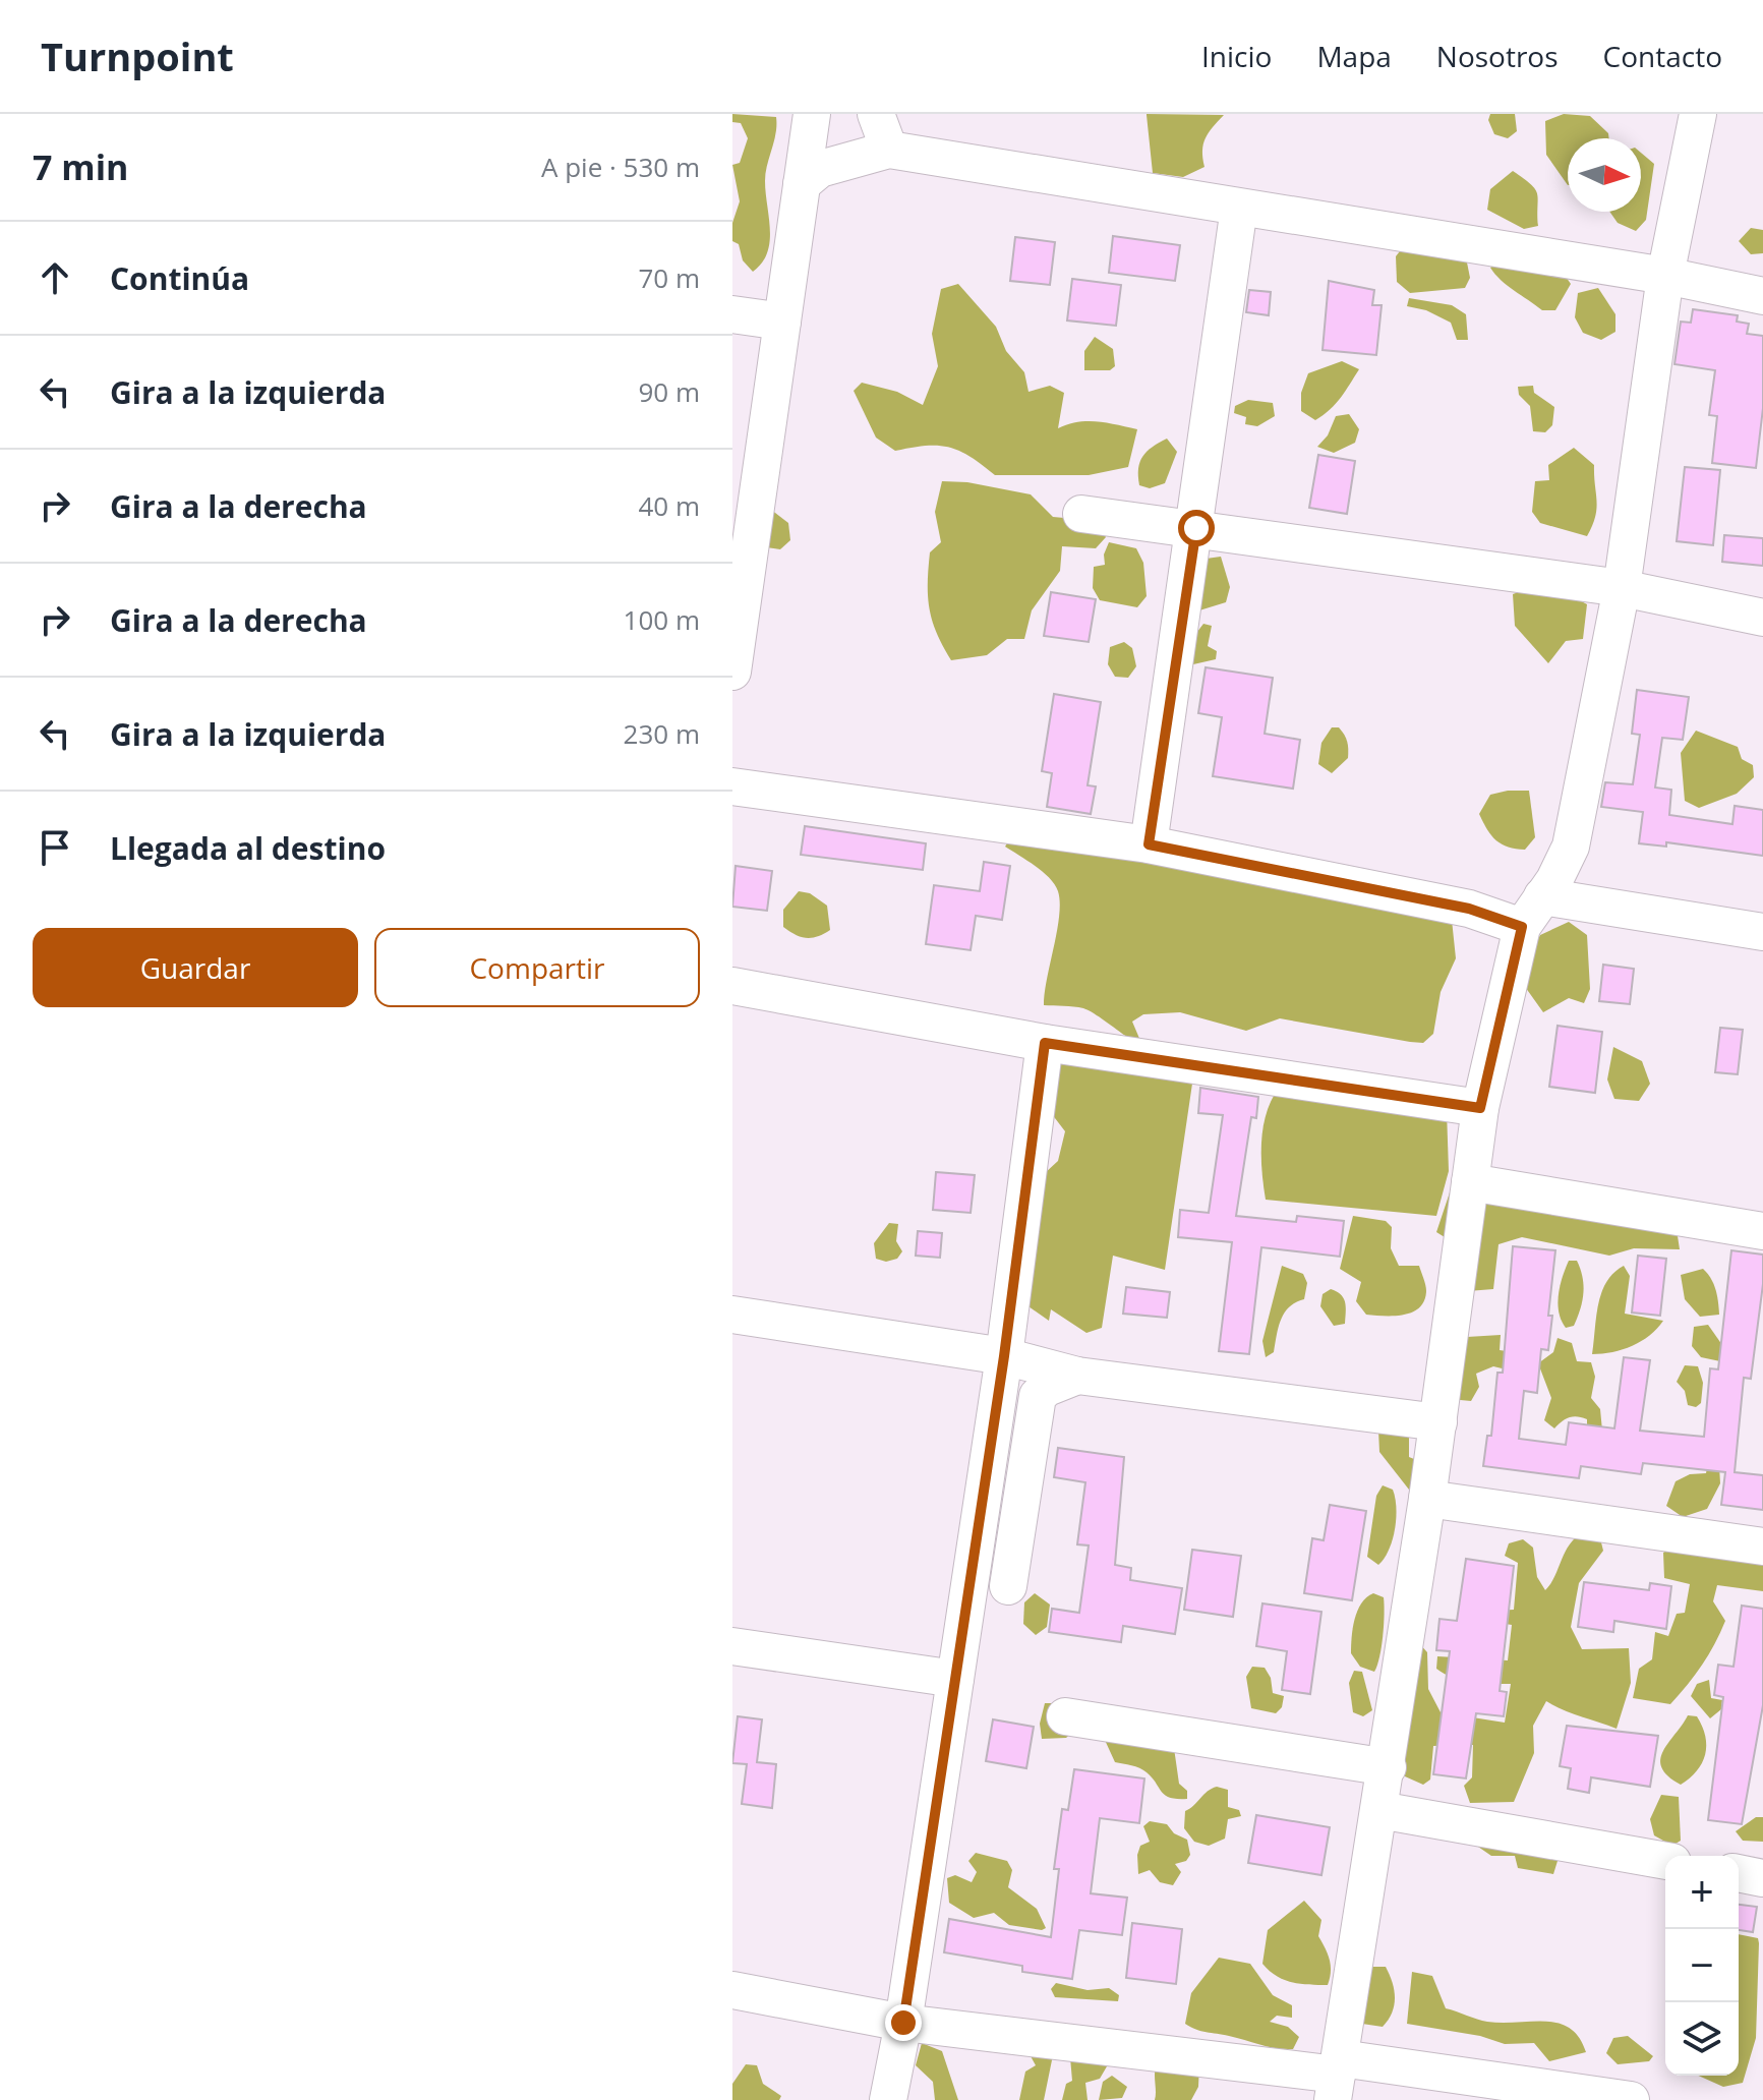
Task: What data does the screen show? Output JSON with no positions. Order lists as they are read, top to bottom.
{
  "north": "right",
  "page": {
    "header": "Turnpoint",
    "nav": [
      "Inicio",
      "Mapa",
      "Nosotros",
      "Contacto"
    ],
    "heading": ["7 min", "A pie · 530 m"],
    "list": [
      ["Continúa", "70 m"],
      ["Gira a la izquierda", "90 m"],
      ["Gira a la derecha", "40 m"],
      ["Gira a la derecha", "100 m"],
      ["Gira a la izquierda", "230 m"],
      "Llegada al destino"
    ],
    "buttons": ["Guardar", "Compartir"],
    "map_buttons": ["+", "−"]
  }
}
